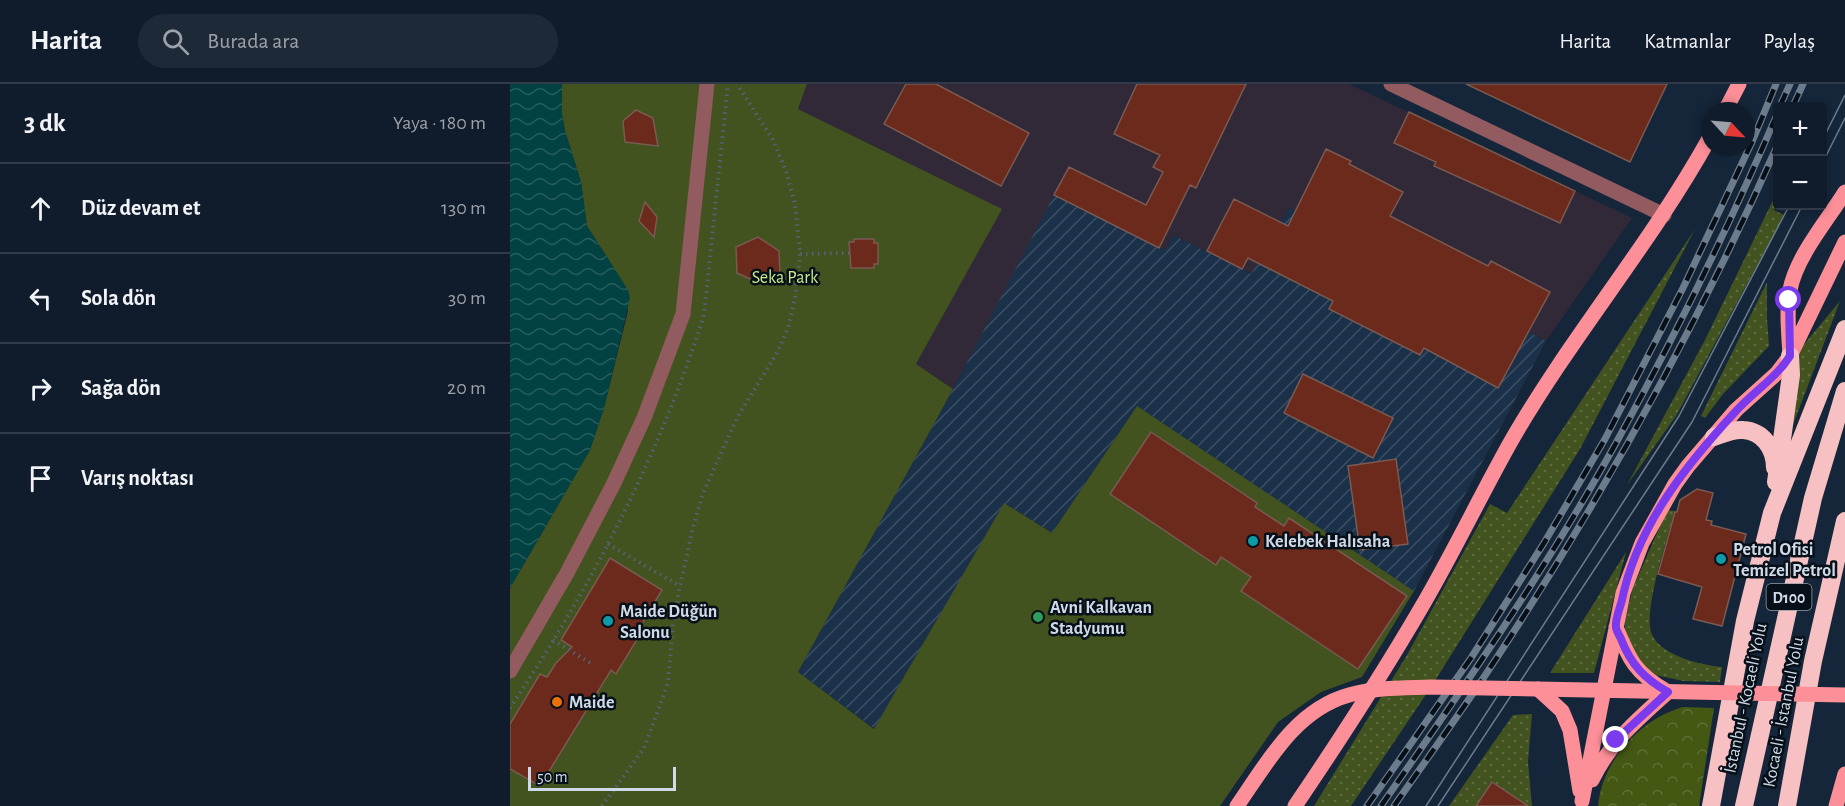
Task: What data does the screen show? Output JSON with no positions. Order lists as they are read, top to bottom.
{
  "streets": {
    "highway": ["D100", "İstanbul - Kocaeli Yolu", "Kocaeli - İstanbul Yolu"]
  },
  "parks": ["Seka Park"],
  "places": [
    "Kelebek Halısaha",
    "Petrol Ofisi Temizel Petrol",
    "Avni Kalkavan Stadyumu",
    "Maide Düğün Salonu",
    "Maide"
  ],
  "scale_bar": "50 m",
  "north": "bottom right",
  "page": {
    "header": "Harita",
    "search": "Burada ara",
    "nav": ["Harita", "Katmanlar", "Paylaş"],
    "heading": ["3 dk", "Yaya · 180 m"],
    "map_buttons": ["+", "−"],
    "list": [
      ["Düz devam et", "130 m"],
      ["Sola dön", "30 m"],
      ["Sağa dön", "20 m"],
      "Varış noktası"
    ],
    "scale": "50 m"
  }
}
